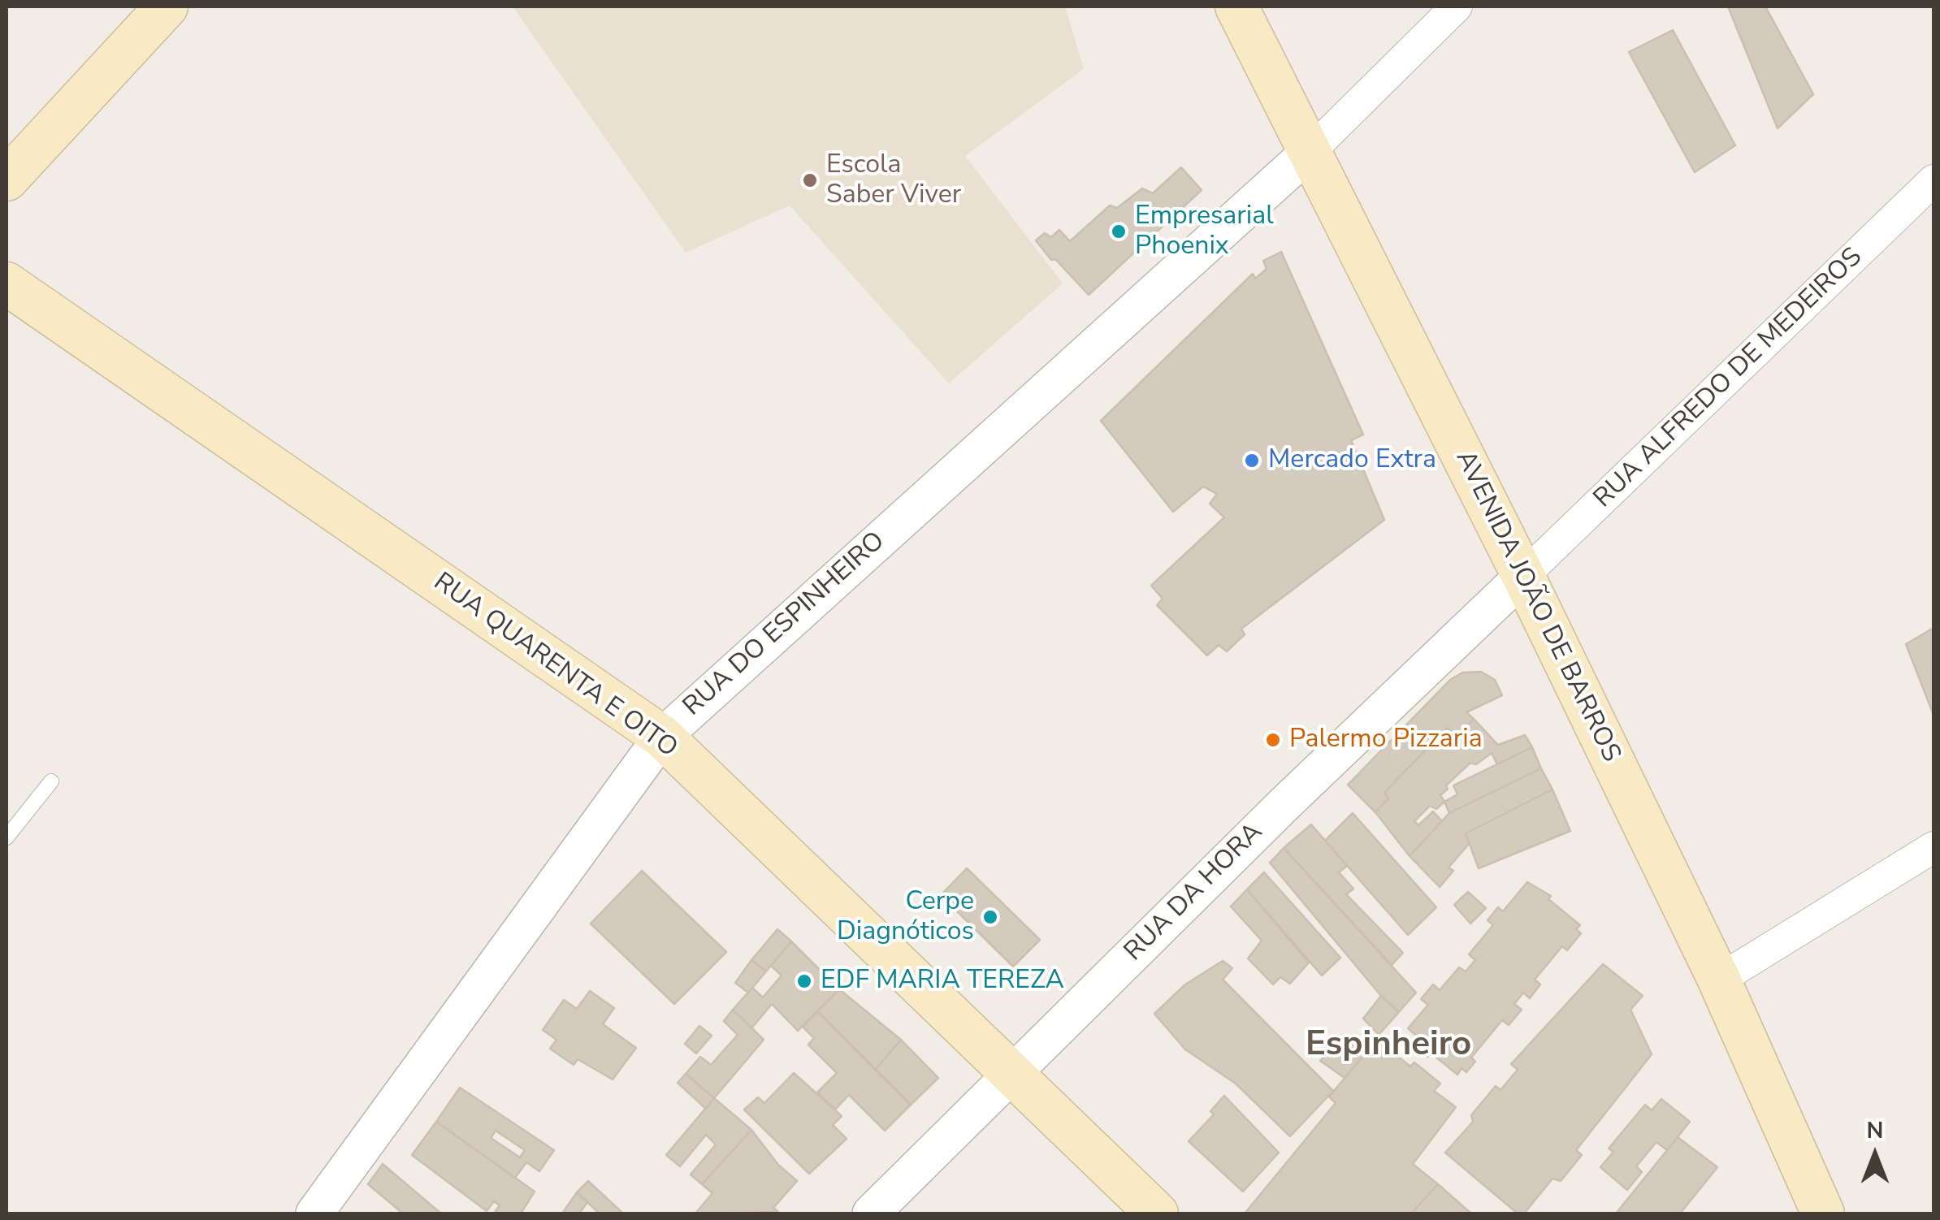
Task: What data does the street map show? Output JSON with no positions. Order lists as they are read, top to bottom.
{
  "streets": {
    "main road": ["AVENIDA JOÃO DE BARROS", "RUA QUARENTA E OITO"],
    "street": ["RUA ALFREDO DE MEDEIROS", "RUA DO ESPINHEIRO", "RUA DA HORA"]
  },
  "crossings": [
    ["RUA ALFREDO DE MEDEIROS", "AVENIDA JOÃO DE BARROS"],
    ["RUA ALFREDO DE MEDEIROS", "RUA DA HORA"],
    ["AVENIDA JOÃO DE BARROS", "RUA DO ESPINHEIRO"],
    ["AVENIDA JOÃO DE BARROS", "RUA DA HORA"],
    ["RUA DO ESPINHEIRO", "RUA QUARENTA E OITO"],
    ["RUA QUARENTA E OITO", "RUA DA HORA"]
  ],
  "districts": ["Espinheiro"],
  "places": [
    "Escola Saber Viver",
    "Empresarial Phoenix",
    "Mercado Extra",
    "Palermo Pizzaria",
    "Cerpe Diagnóticos",
    "EDF MARIA TEREZA"
  ],
  "north": "top"
}
